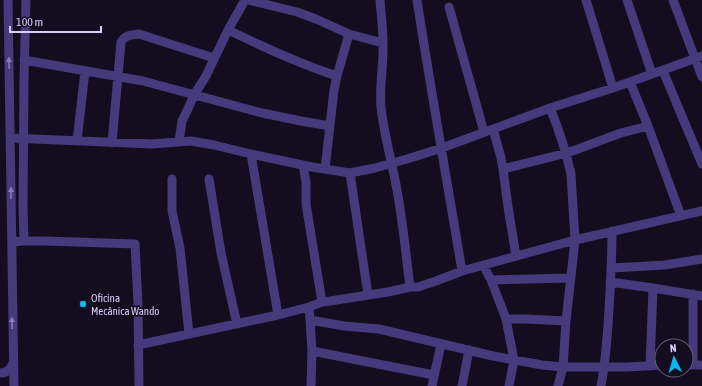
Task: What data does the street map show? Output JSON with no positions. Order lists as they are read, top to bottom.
{
  "places": ["Oficina Mecânica Wando"],
  "scale_bar": "100 m",
  "north": "top"
}
